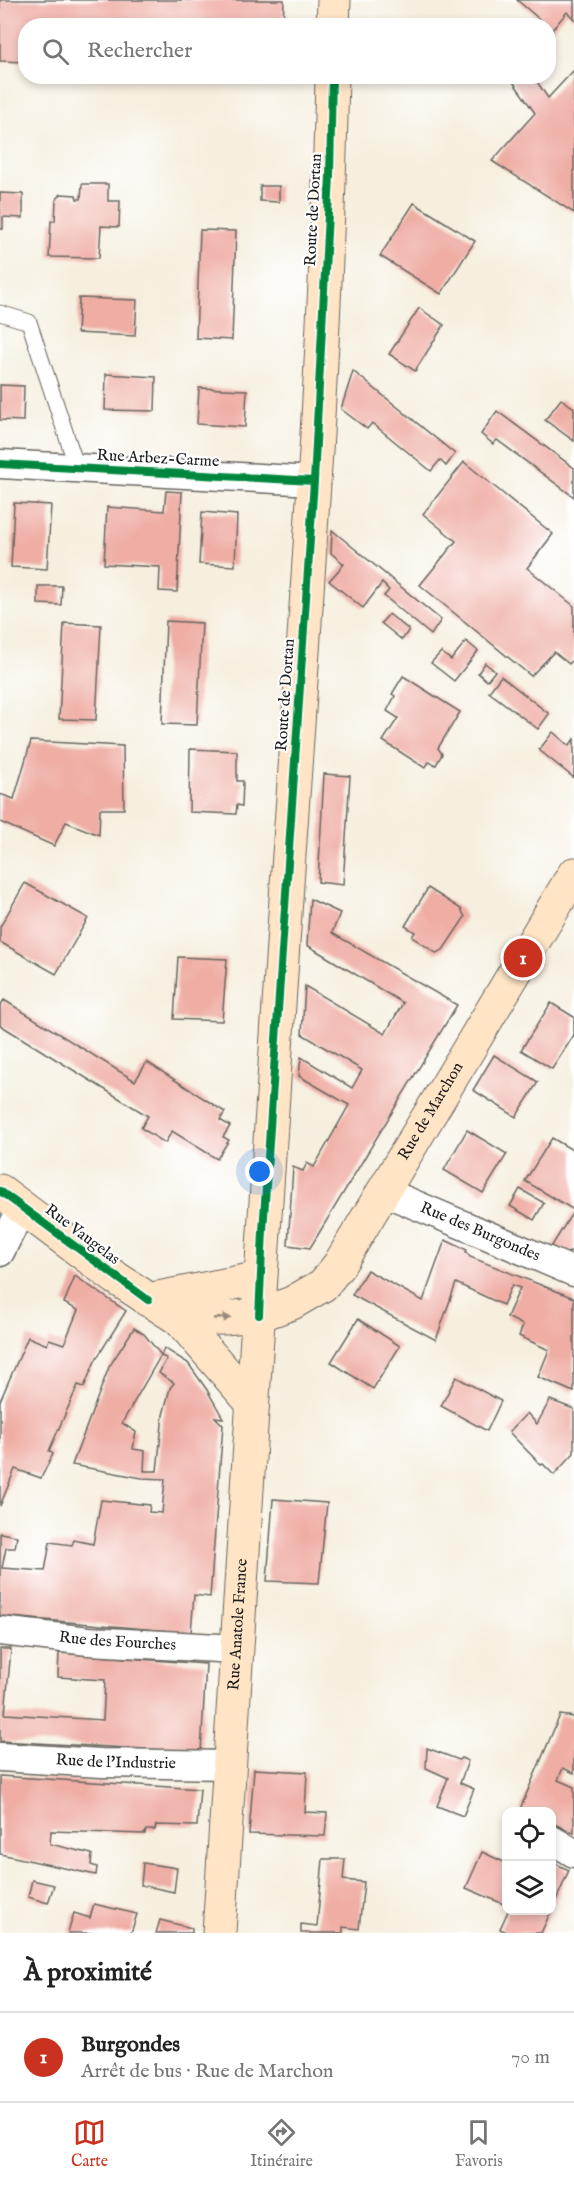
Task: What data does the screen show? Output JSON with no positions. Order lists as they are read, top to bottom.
{
  "streets": {
    "main road": [
      "Route de Dortan",
      "Rue de Marchon",
      "Rue Vaugelas",
      "Rue Anatole France"
    ],
    "street": [
      "Rue Arbez-Carme",
      "Rue des Burgondes",
      "Rue des Fourches",
      "Rue de l'Industrie"
    ]
  },
  "crossings": [
    ["Route de Dortan", "Rue Arbez-Carme"],
    ["Route de Dortan", "Rue de Marchon"],
    ["Route de Dortan", "Rue Anatole France"],
    ["Rue de Marchon", "Rue des Burgondes"],
    ["Rue de Marchon", "Rue Anatole France"],
    ["Rue Vaugelas", "Rue Anatole France"],
    ["Rue Anatole France", "Rue des Fourches"],
    ["Rue Anatole France", "Rue de l'Industrie"]
  ],
  "page": {
    "search": "Rechercher",
    "pins": "1",
    "heading": "À proximité",
    "list": [
      {
        "mark": "1",
        "name": "Burgondes",
        "note": "Arrêt de bus · Rue de Marchon",
        "value": "70 m"
      }
    ],
    "nav": ["Carte", "Itinéraire", "Favoris"]
  }
}
